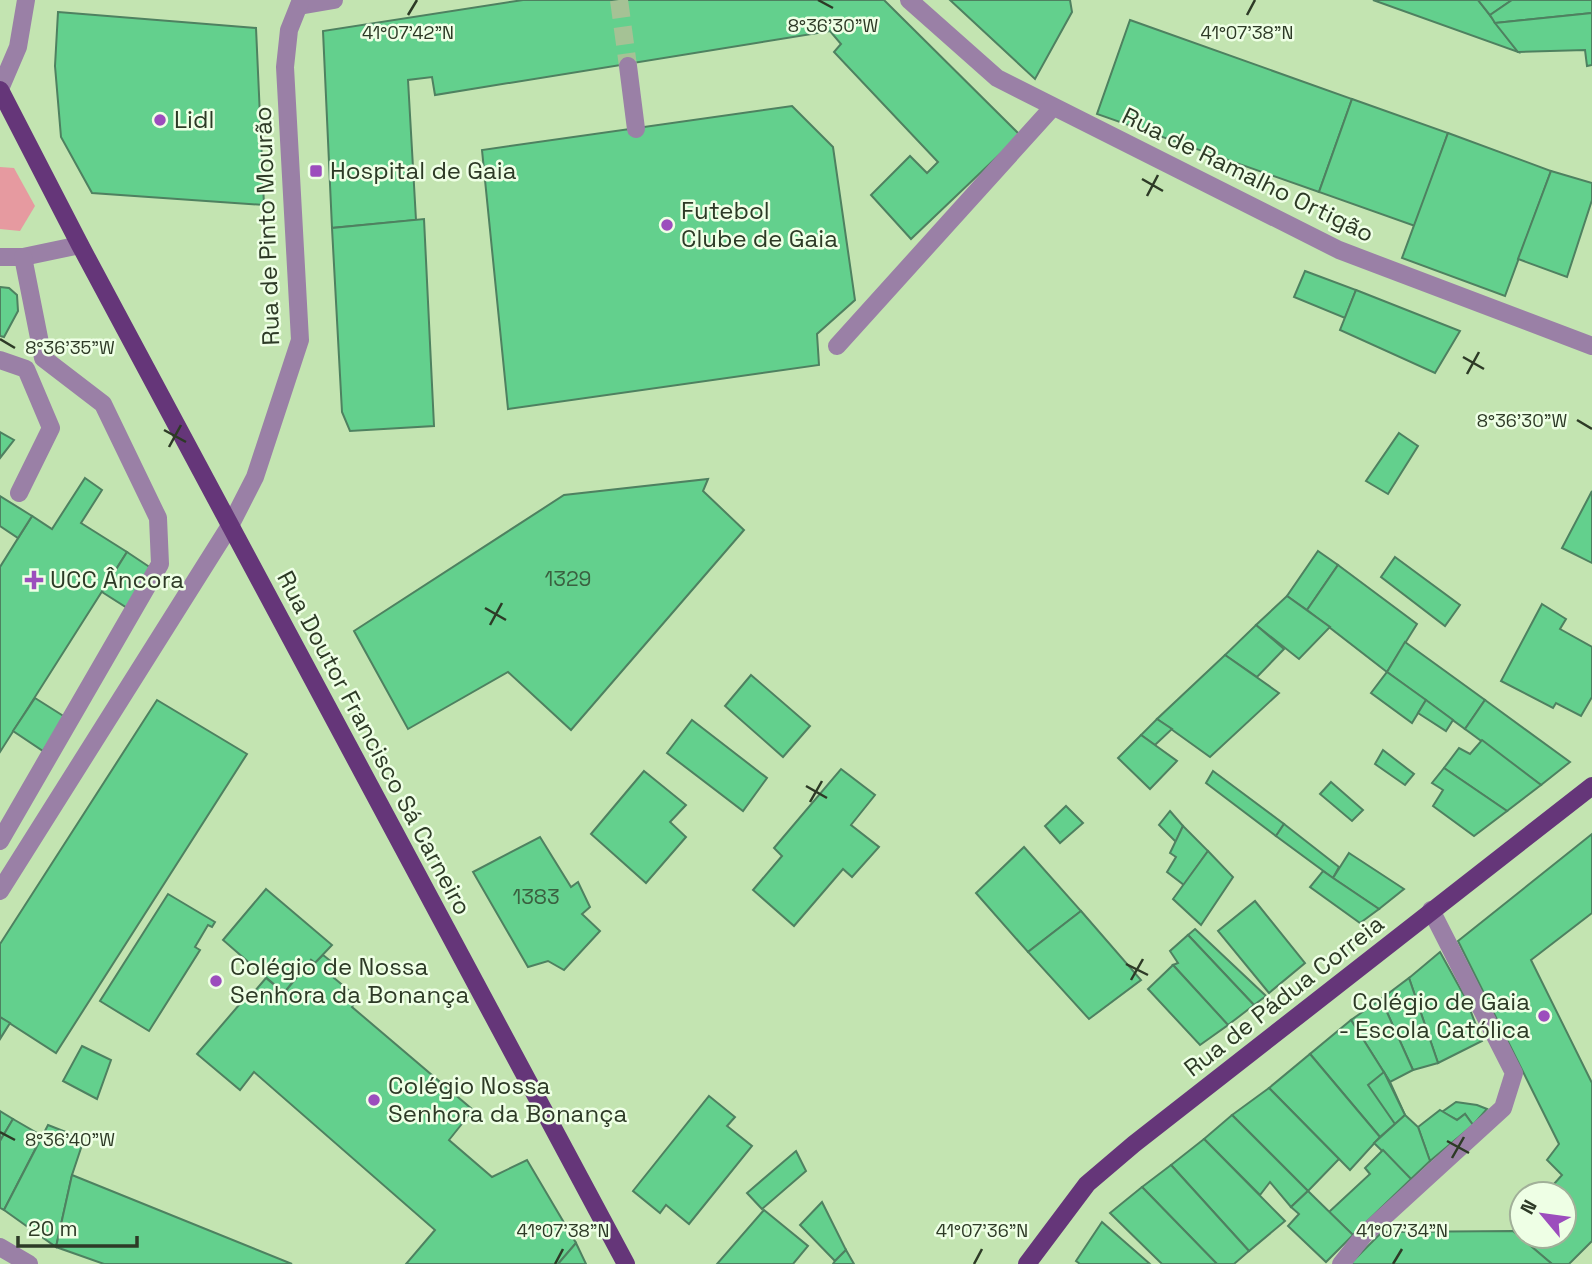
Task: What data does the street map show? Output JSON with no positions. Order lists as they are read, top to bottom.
{
  "streets": {
    "main road": ["Rua Doutor Francisco Sá Carneiro", "Rua de Pádua Correia"],
    "street": ["Rua de Ramalho Ortigão", "Rua de Pinto Mourão"]
  },
  "crossings": [
    ["Rua de Pinto Mourão", "Rua Doutor Francisco Sá Carneiro"]
  ],
  "places": {
    "other": [
      "Lidl",
      "Futebol Clube de Gaia",
      "Colégio de Nossa Senhora da Bonança",
      "Colégio de Gaia - Escola Católica",
      "Colégio Nossa Senhora da Bonança"
    ],
    "transit": ["Hospital de Gaia"],
    "health": ["UCC Âncora"]
  },
  "house_numbers": ["1329", "1383"],
  "scale_bar": "20 m",
  "north": "top left",
  "coordinates": [
    "8°36'30\"W",
    "41°07'42\"N",
    "41°07'38\"N",
    "8°36'35\"W",
    "8°36'40\"W",
    "41°07'36\"N",
    "41°07'34\"N"
  ]
}
